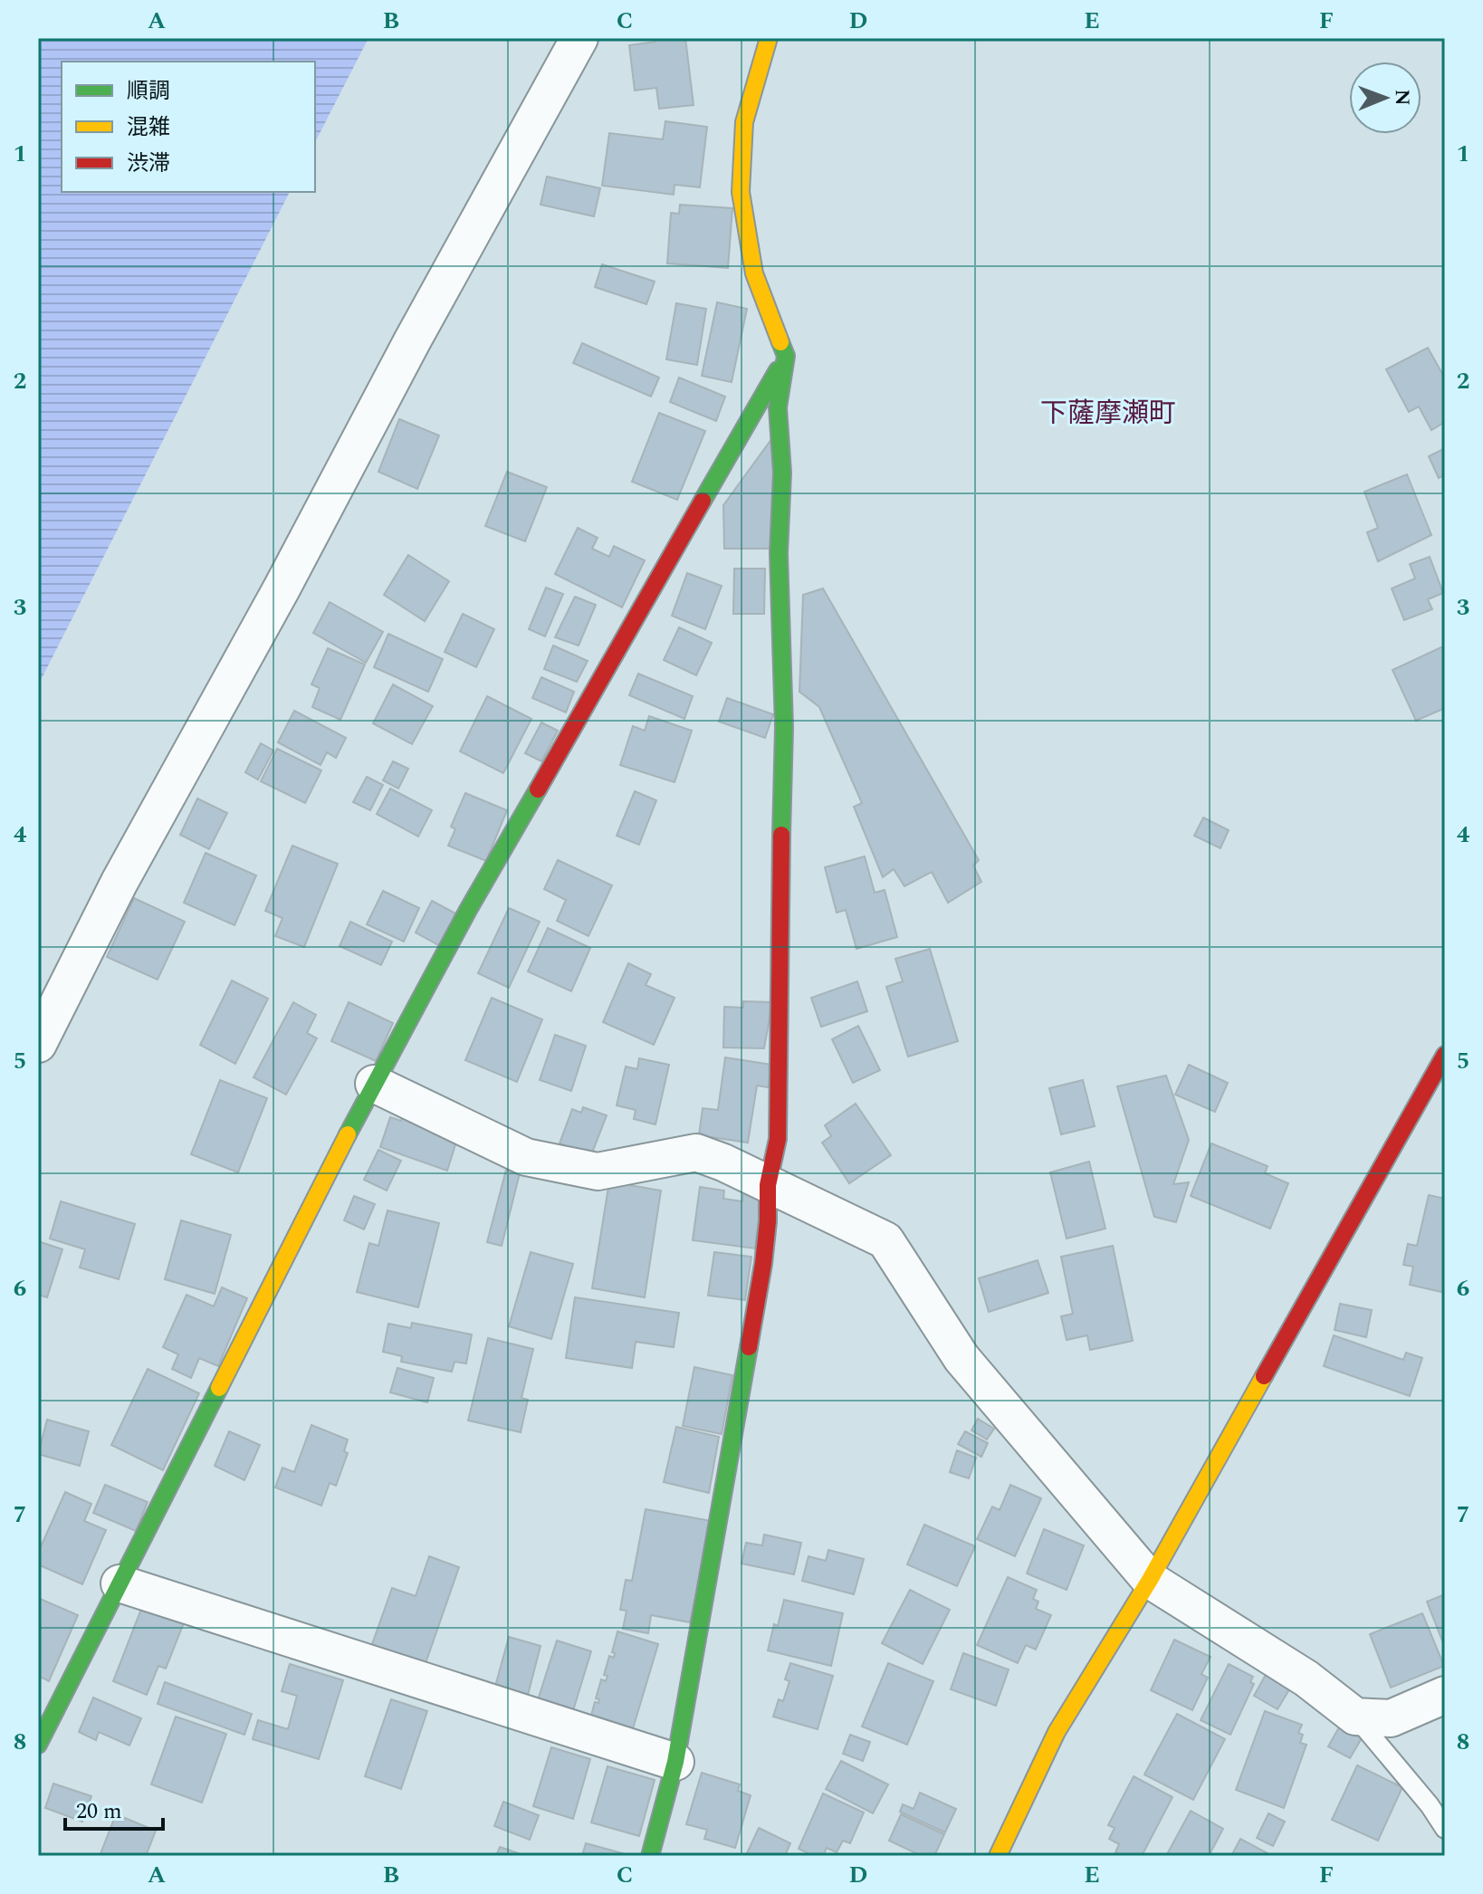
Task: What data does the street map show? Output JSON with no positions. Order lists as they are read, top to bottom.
{
  "districts": ["下薩摩瀬町"],
  "legend": ["順調", "混雑", "渋滞"],
  "scale_bar": "20 m",
  "north": "right",
  "grid": {
    "columns": [
      "A",
      "B",
      "C",
      "D",
      "E",
      "F"
    ],
    "rows": [
      "1",
      "2",
      "3",
      "4",
      "5",
      "6",
      "7",
      "8"
    ]
  }
}
